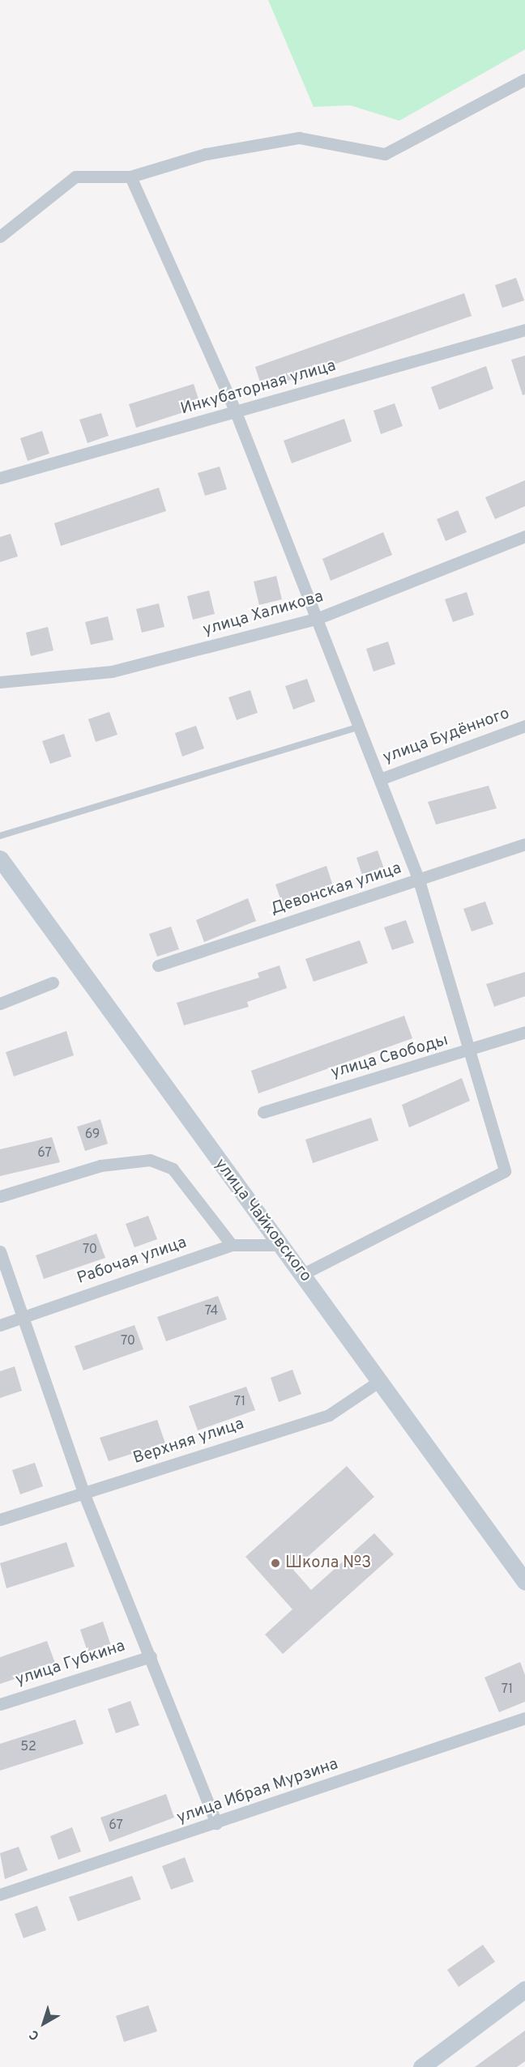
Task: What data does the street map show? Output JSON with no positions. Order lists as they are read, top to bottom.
{
  "streets": {
    "main road": ["улица Чайковского"],
    "street": [
      "Инкубаторная улица",
      "улица Халикова",
      "улица Будённого",
      "Девонская улица",
      "улица Свободы",
      "Рабочая улица",
      "Верхняя улица",
      "улица Губкина",
      "улица Ибрая Мурзина"
    ]
  },
  "crossings": [
    ["улица Чайковского", "Рабочая улица"],
    ["улица Чайковского", "Верхняя улица"]
  ],
  "places": ["Школа №3"],
  "house_numbers": [
    "69",
    "67",
    "70",
    "74",
    "70",
    "71",
    "71",
    "52",
    "67"
  ],
  "north": "bottom left"
}
